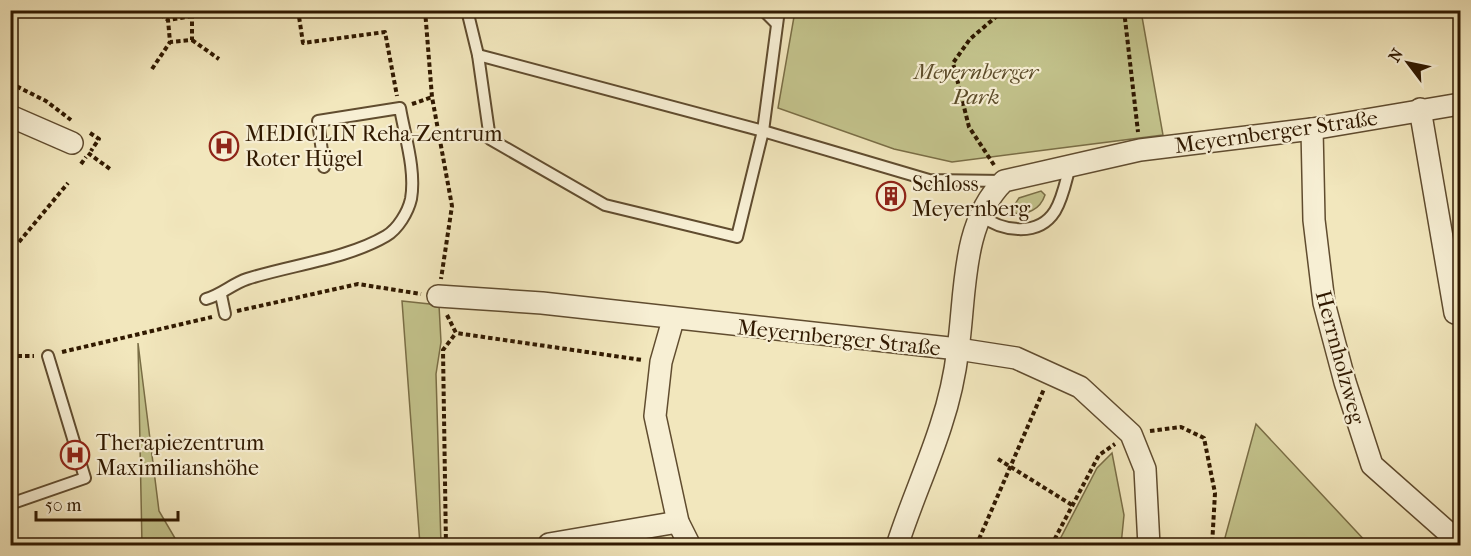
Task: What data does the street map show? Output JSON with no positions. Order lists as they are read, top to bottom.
{
  "streets": {
    "street": ["Meyernberger Straße", "Herrnholzweg"]
  },
  "crossings": [
    ["Meyernberger Straße", "Herrnholzweg"]
  ],
  "parks": ["Meyernberger Park"],
  "places": {
    "hospital": ["MEDICLIN Reha-Zentrum Roter Hügel", "Therapiezentrum Maximilianshöhe"],
    "building": ["Schloss Meyernberg"]
  },
  "scale_bar": "50 m",
  "north": "top left"
}
